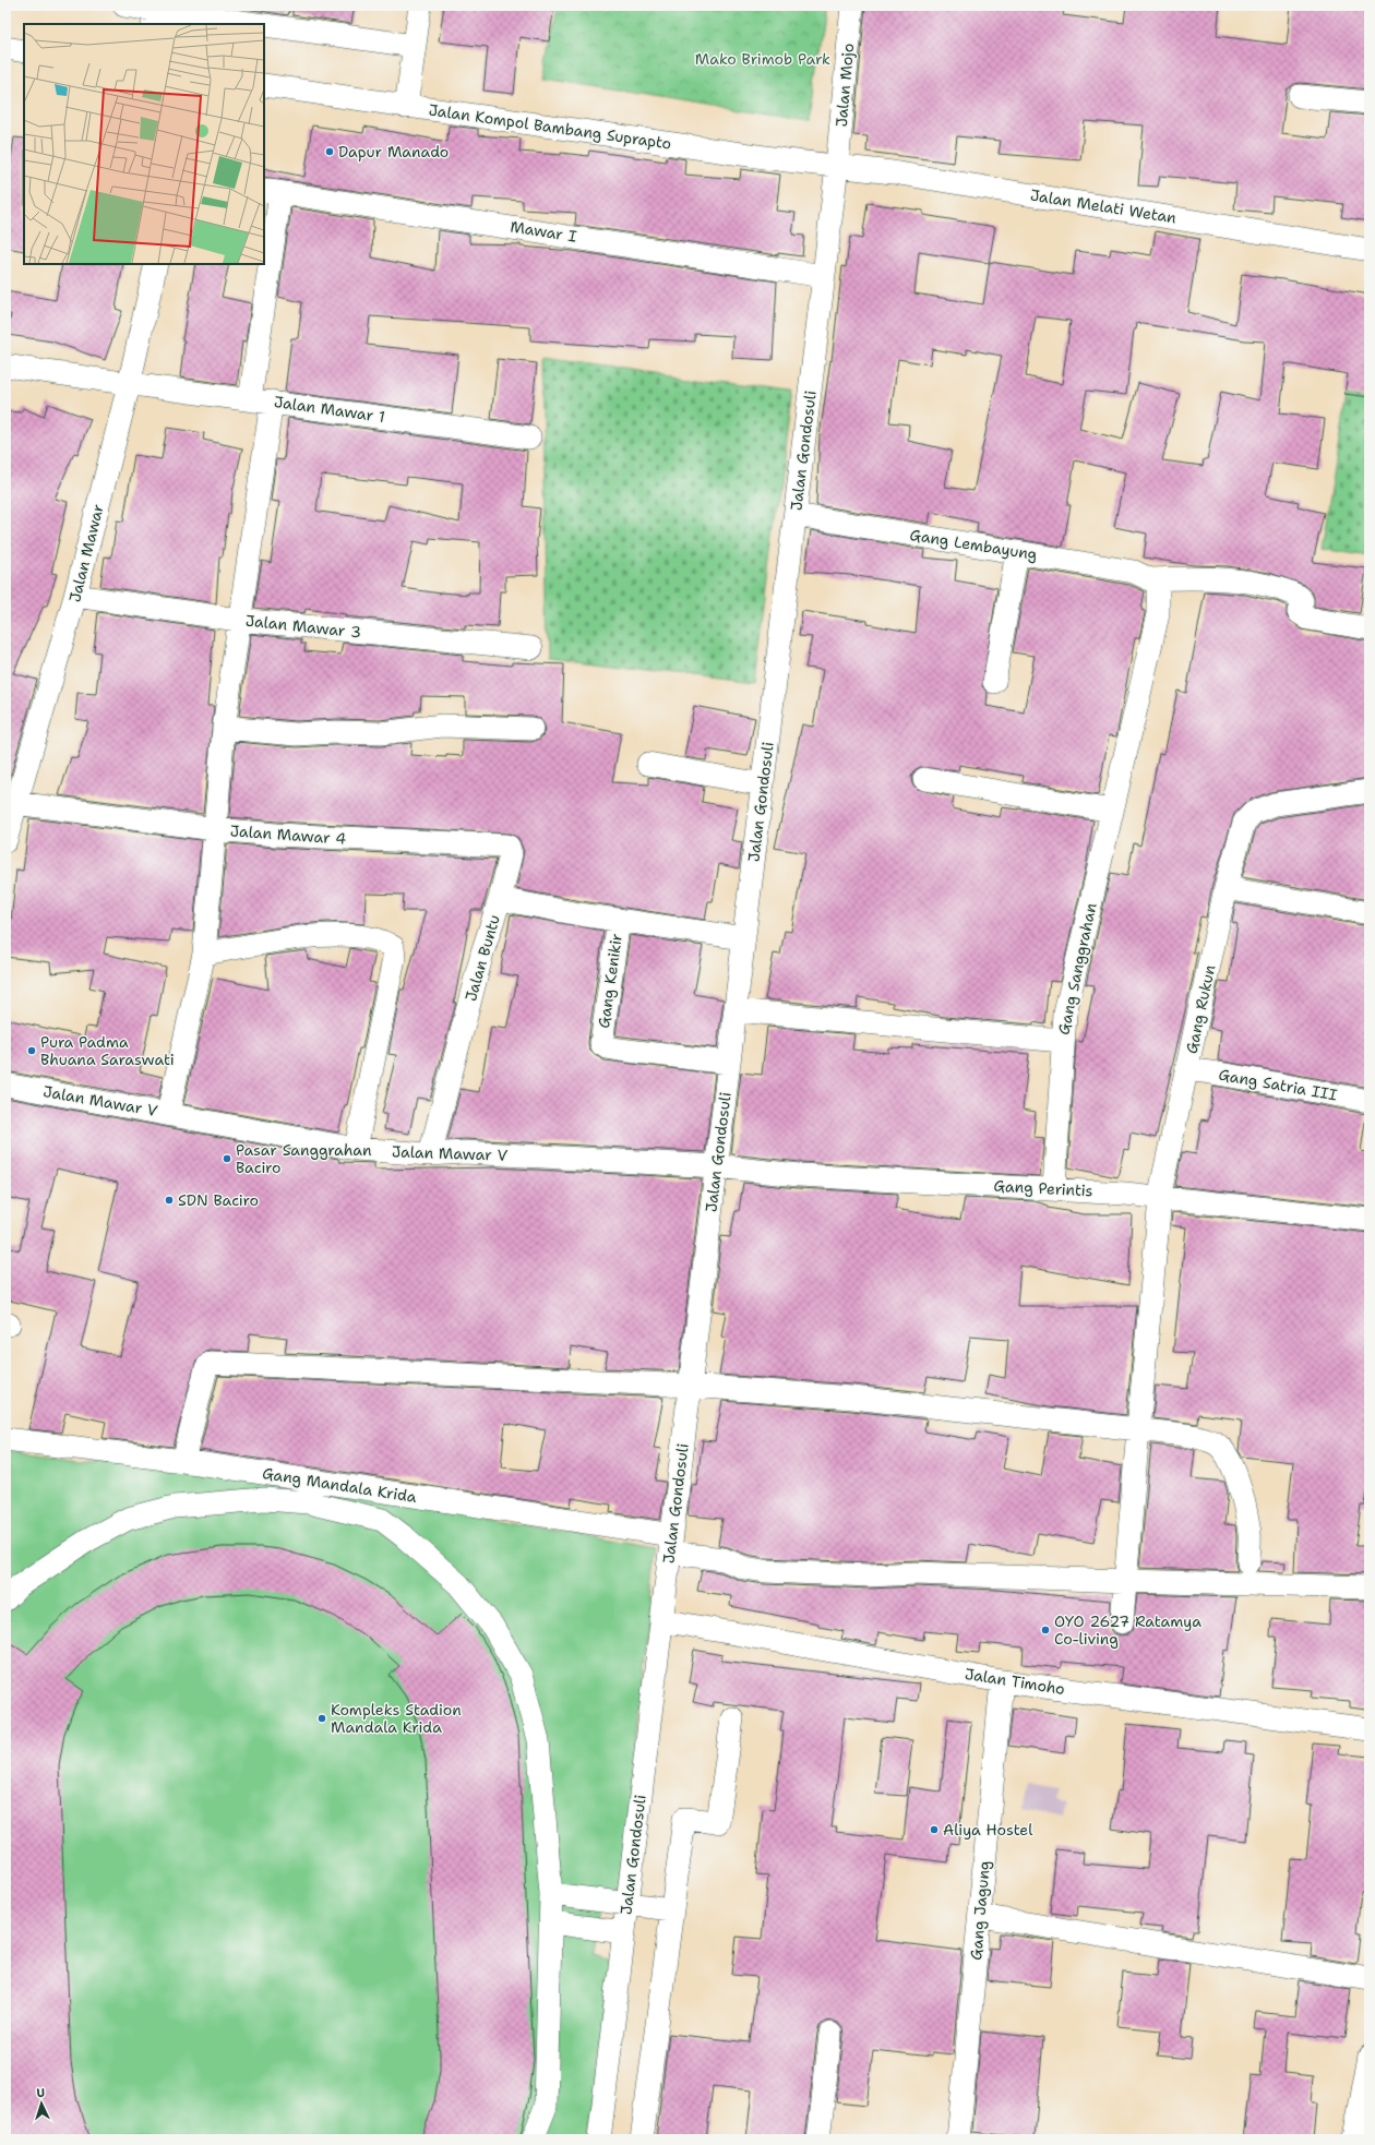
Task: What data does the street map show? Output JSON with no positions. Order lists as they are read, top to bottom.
{
  "streets": {
    "street": [
      "Jalan Mojo",
      "Jalan Kompol Bambang Suprapto",
      "Jalan Melati Wetan",
      "Mawar I",
      "Jalan Mawar 1",
      "Jalan Gondosuli",
      "Gang Lembayung",
      "Jalan Mawar",
      "Jalan Mawar 3",
      "Jalan Mawar 4",
      "Jalan Buntu",
      "Gang Sanggrahan",
      "Gang Kenikir",
      "Gang Rukun",
      "Gang Satria III",
      "Jalan Mawar V",
      "Gang Perintis",
      "Gang Mandala Krida",
      "Jalan Timoho",
      "Gang Jagung"
    ]
  },
  "crossings": [
    ["Jalan Mojo", "Jalan Kompol Bambang Suprapto"],
    ["Jalan Mojo", "Jalan Melati Wetan"],
    ["Jalan Mojo", "Jalan Gondosuli"],
    ["Jalan Kompol Bambang Suprapto", "Jalan Melati Wetan"],
    ["Jalan Kompol Bambang Suprapto", "Jalan Gondosuli"],
    ["Jalan Melati Wetan", "Jalan Gondosuli"],
    ["Mawar I", "Jalan Gondosuli"],
    ["Jalan Mawar 1", "Jalan Mawar"],
    ["Jalan Gondosuli", "Gang Lembayung"],
    ["Jalan Gondosuli", "Jalan Buntu"],
    ["Jalan Gondosuli", "Gang Sanggrahan"],
    ["Jalan Gondosuli", "Gang Kenikir"],
    ["Jalan Gondosuli", "Jalan Mawar V"],
    ["Jalan Gondosuli", "Gang Perintis"],
    ["Jalan Gondosuli", "Gang Mandala Krida"],
    ["Jalan Gondosuli", "Jalan Timoho"],
    ["Gang Lembayung", "Gang Sanggrahan"],
    ["Jalan Mawar", "Jalan Mawar 3"],
    ["Jalan Mawar", "Jalan Mawar 4"],
    ["Jalan Mawar 4", "Jalan Buntu"],
    ["Jalan Buntu", "Gang Kenikir"],
    ["Jalan Buntu", "Jalan Mawar V"],
    ["Gang Rukun", "Gang Satria III"],
    ["Gang Rukun", "Gang Perintis"],
    ["Gang Rukun", "Gang Mandala Krida"],
    ["Jalan Mawar V", "Gang Perintis"],
    ["Jalan Timoho", "Gang Jagung"]
  ],
  "parks": ["Mako Brimob Park"],
  "places": [
    "Dapur Manado",
    "Pura Padma Bhuana Saraswati",
    "Pasar Sanggrahan Baciro",
    "SDN Baciro",
    "OYO 2627 Ratamya Co-living",
    "Kompleks Stadion Mandala Krida",
    "Aliya Hostel"
  ],
  "north": "top"
}
